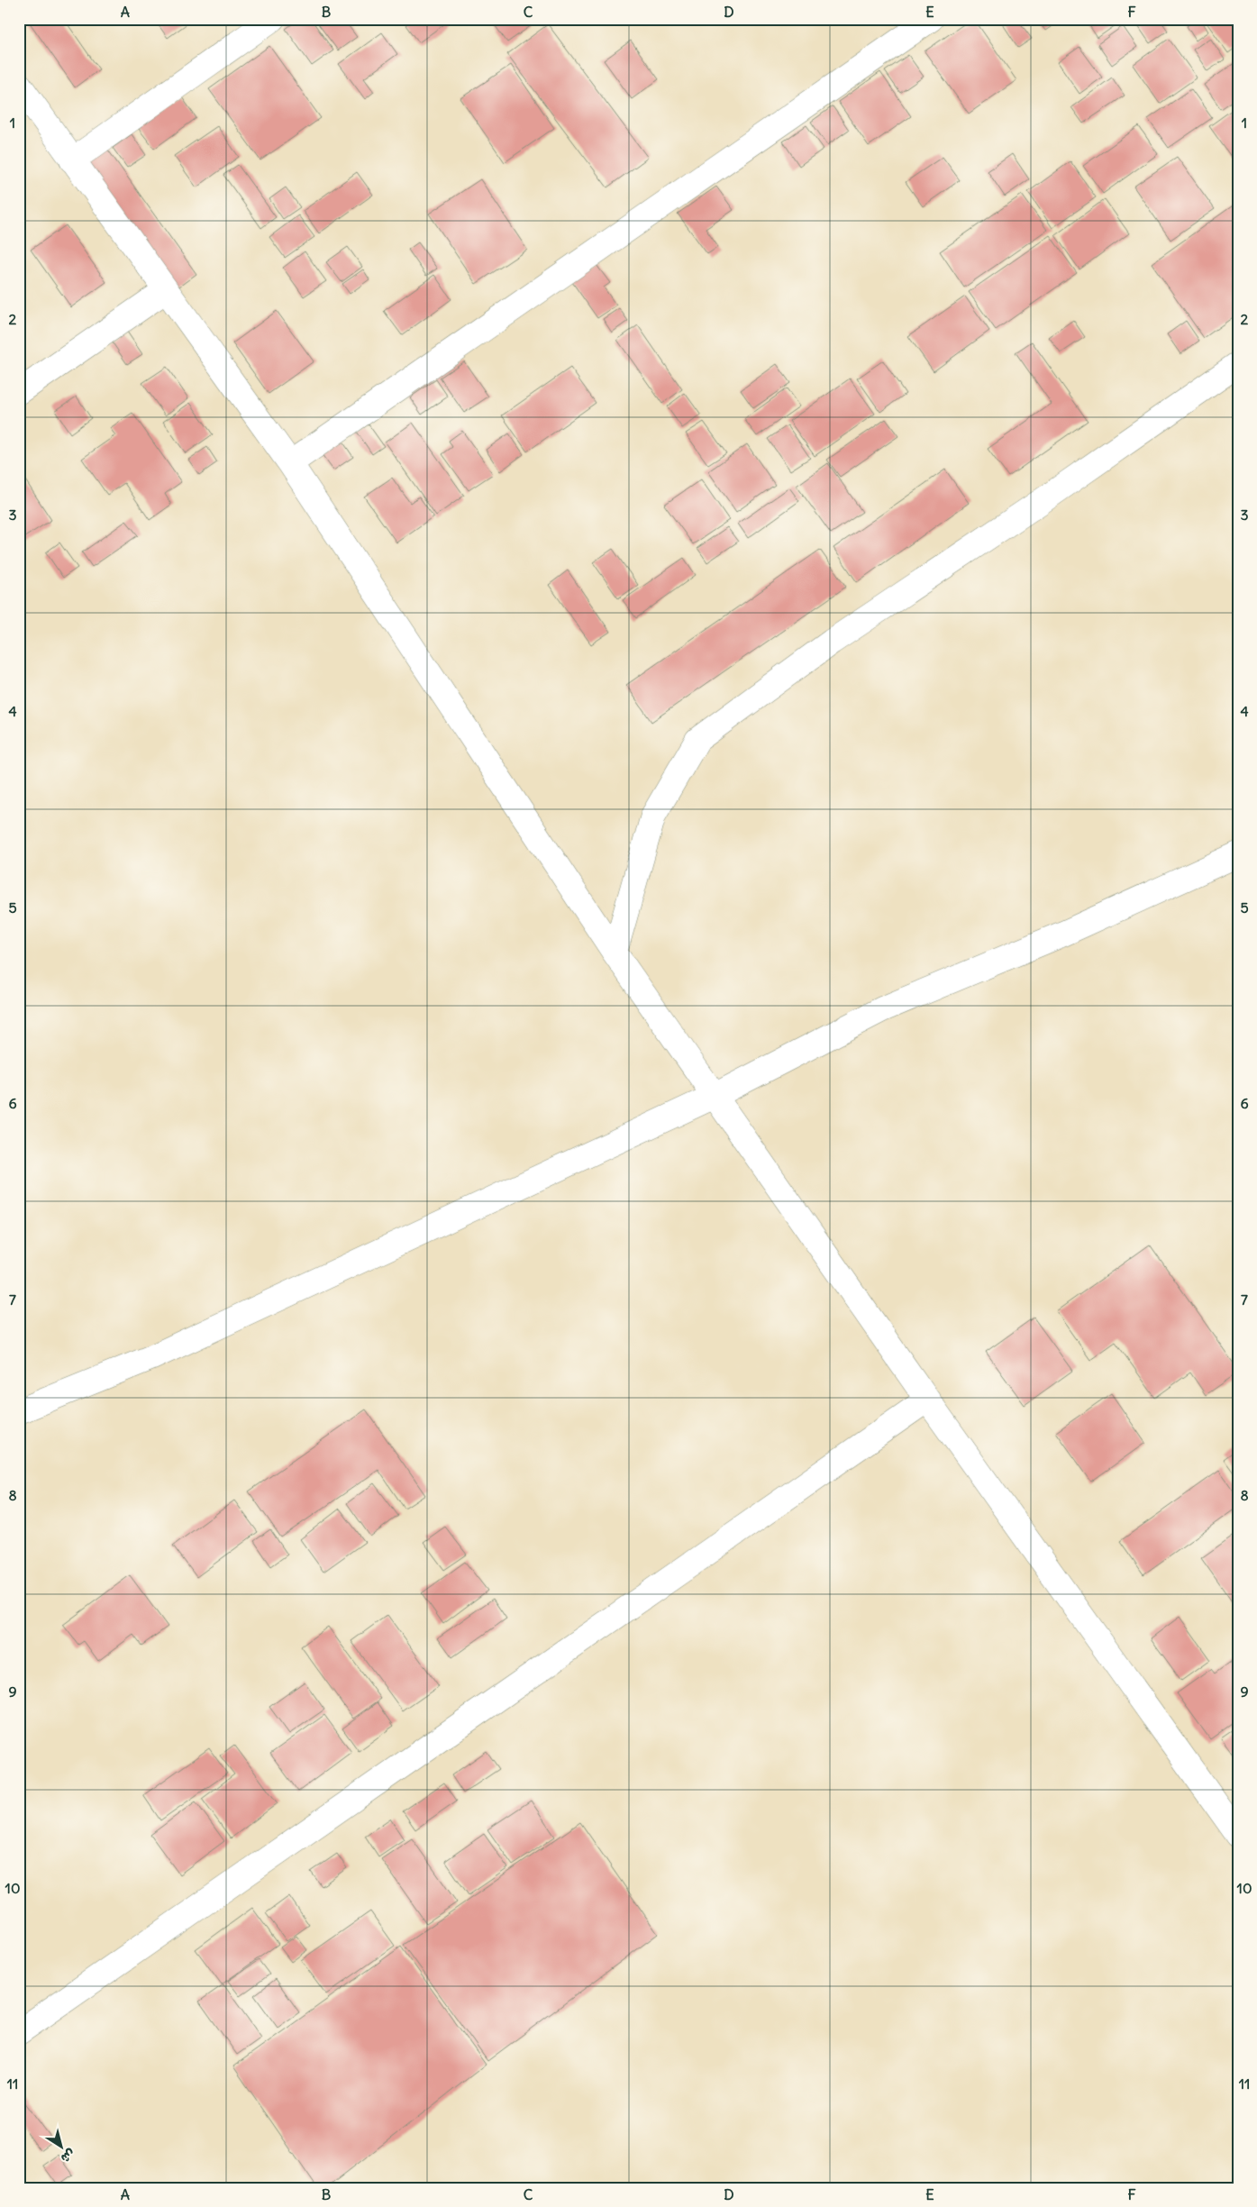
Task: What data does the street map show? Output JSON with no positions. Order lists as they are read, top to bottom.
{
  "north": "bottom right",
  "grid": {
    "columns": [
      "A",
      "B",
      "C",
      "D",
      "E",
      "F"
    ],
    "rows": [
      "1",
      "2",
      "3",
      "4",
      "5",
      "6",
      "7",
      "8",
      "9",
      "10",
      "11"
    ]
  }
}
